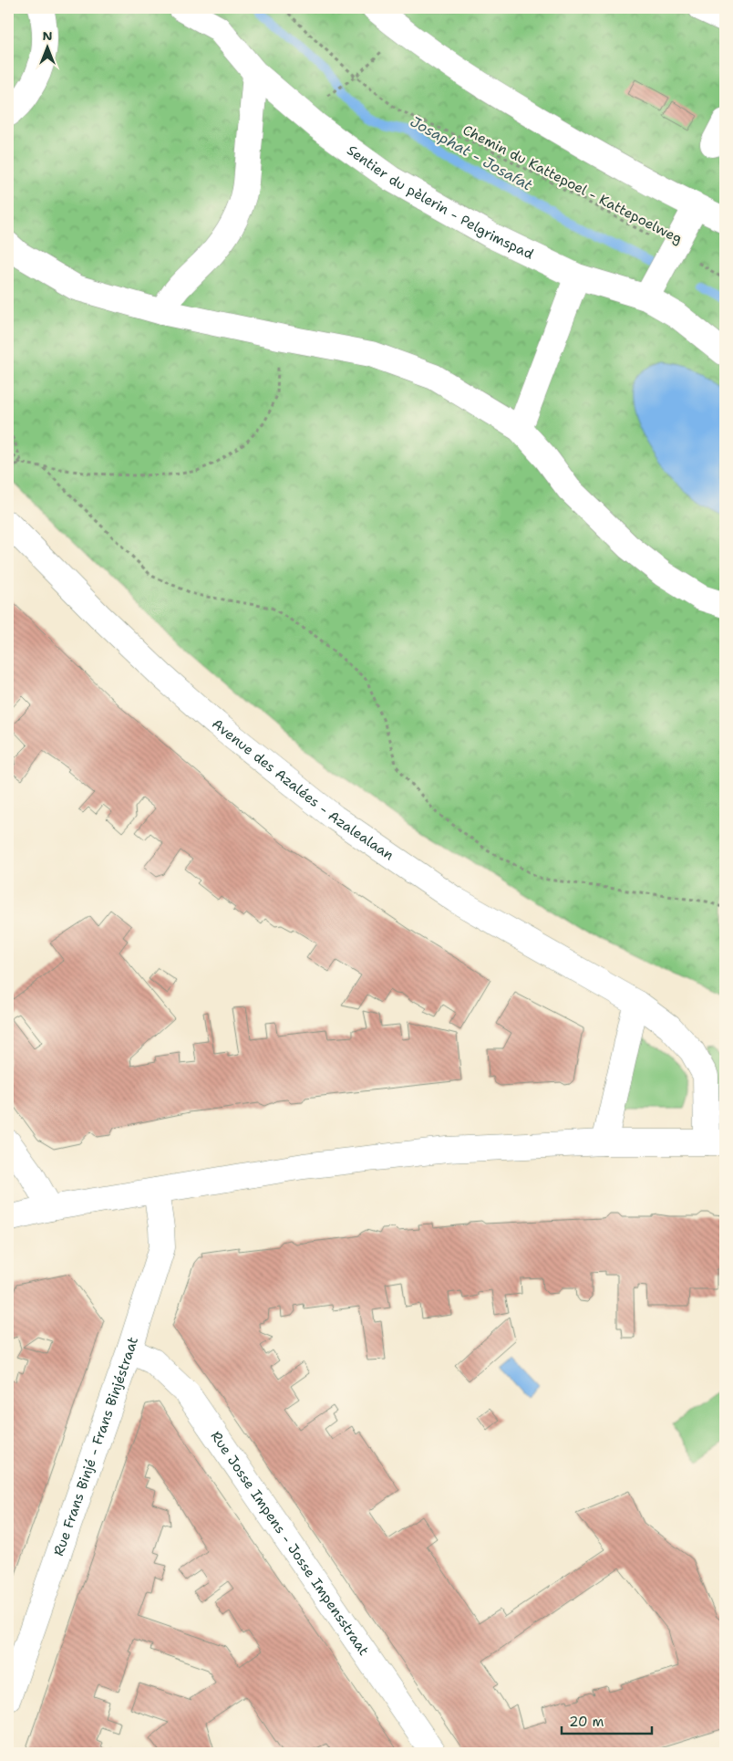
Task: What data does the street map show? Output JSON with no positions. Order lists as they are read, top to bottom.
{
  "streets": {
    "street": [
      "Sentier du pèlerin - Pelgrimspad",
      "Avenue des Azalées - Azalealaan",
      "Rue Frans Binjé - Frans Binjéstraat",
      "Rue Josse Impens - Josse Impensstraat"
    ],
    "path": ["Chemin du Kattepoel - Kattepoelweg"]
  },
  "crossings": [
    ["Rue Frans Binjé - Frans Binjéstraat", "Rue Josse Impens - Josse Impensstraat"]
  ],
  "water": ["Josaphat - Josafat"],
  "scale_bar": "20 m",
  "north": "top"
}
